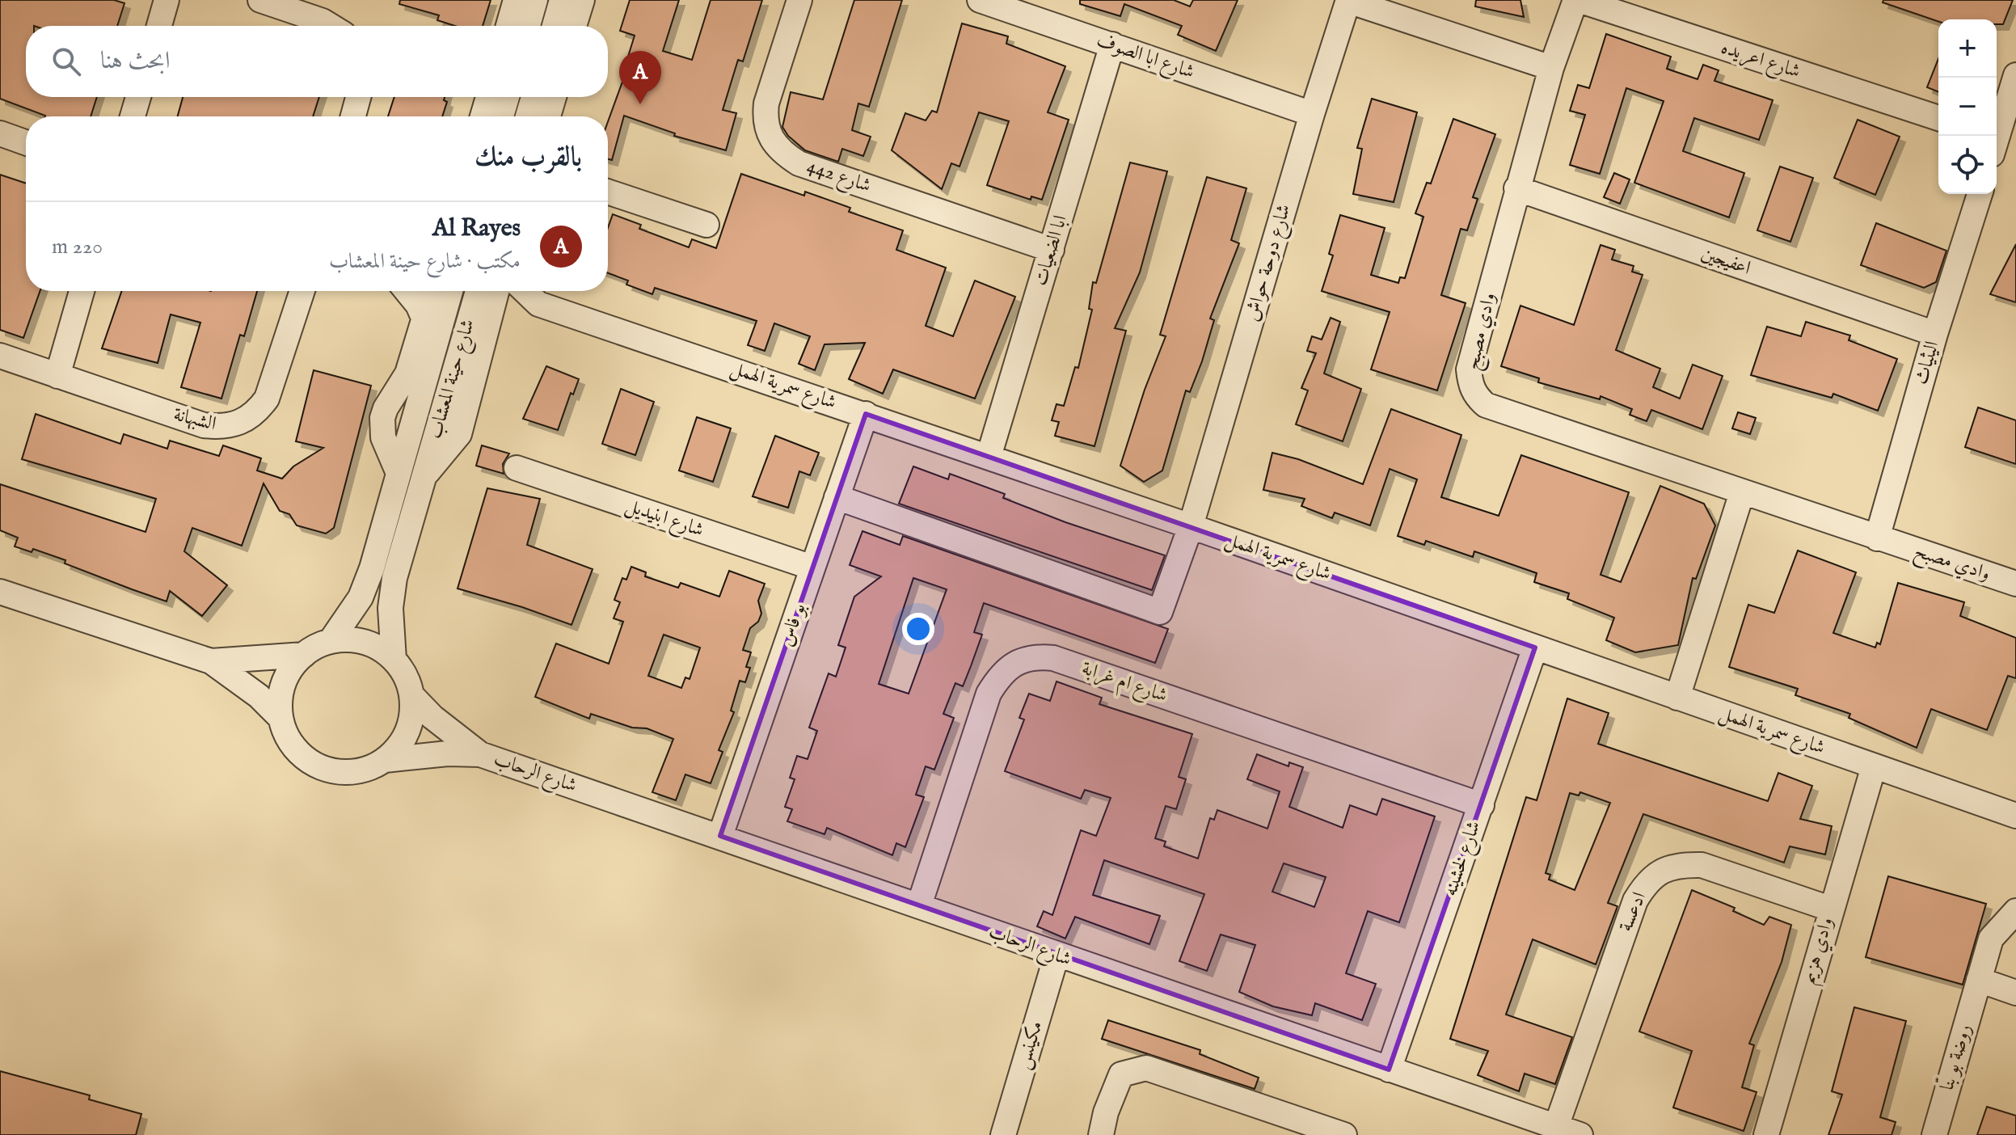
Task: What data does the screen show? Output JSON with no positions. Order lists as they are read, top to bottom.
{
  "streets": {
    "street": [
      "شارع ابا الصوف",
      "شارع اعريده",
      "شارع 442",
      "ابا الضعيات",
      "اعفيجين",
      "شارع دوحة حواش",
      "وادي مصبح",
      "اليثياث",
      "شارع حينة المعشاب",
      "شارع سمرية الهمل",
      "الشبهانة",
      "شارع ابنيديل",
      "بو فاس",
      "شارع ام غرابة",
      "شارع الرحاب",
      "شارع لخشينه",
      "ادعسة",
      "وادي هزيم",
      "مكينس",
      "روضة بو بنّا"
    ]
  },
  "crossings": [
    ["شارع ابا الصوف", "ابا الضعيات"],
    ["شارع ابا الصوف", "شارع دوحة حواش"],
    ["شارع اعريده", "وادي مصبح"],
    ["شارع 442", "ابا الضعيات"],
    ["ابا الضعيات", "شارع سمرية الهمل"],
    ["اعفيجين", "وادي مصبح"],
    ["اعفيجين", "اليثياث"],
    ["شارع دوحة حواش", "شارع سمرية الهمل"],
    ["شارع دوحة حواش", "بو فاس"],
    ["وادي مصبح", "اليثياث"],
    ["شارع حينة المعشاب", "شارع الرحاب"],
    ["شارع سمرية الهمل", "بو فاس"],
    ["شارع سمرية الهمل", "شارع لخشينه"],
    ["شارع سمرية الهمل", "وادي هزيم"],
    ["شارع ابنيديل", "بو فاس"],
    ["بو فاس", "شارع الرحاب"],
    ["شارع ام غرابة", "شارع الرحاب"],
    ["شارع ام غرابة", "شارع لخشينه"],
    ["شارع الرحاب", "شارع لخشينه"],
    ["شارع الرحاب", "ادعسة"],
    ["شارع الرحاب", "مكينس"],
    ["ادعسة", "وادي هزيم"]
  ],
  "page": {
    "map_buttons": ["+", "−"],
    "search": "ابحث هنا",
    "pins": "A",
    "heading": "بالقرب منك",
    "list": [
      {
        "mark": "A",
        "name": "Al Rayes",
        "note": "مكتب · شارع حينة المعشاب",
        "value": "220 m"
      }
    ]
  }
}
